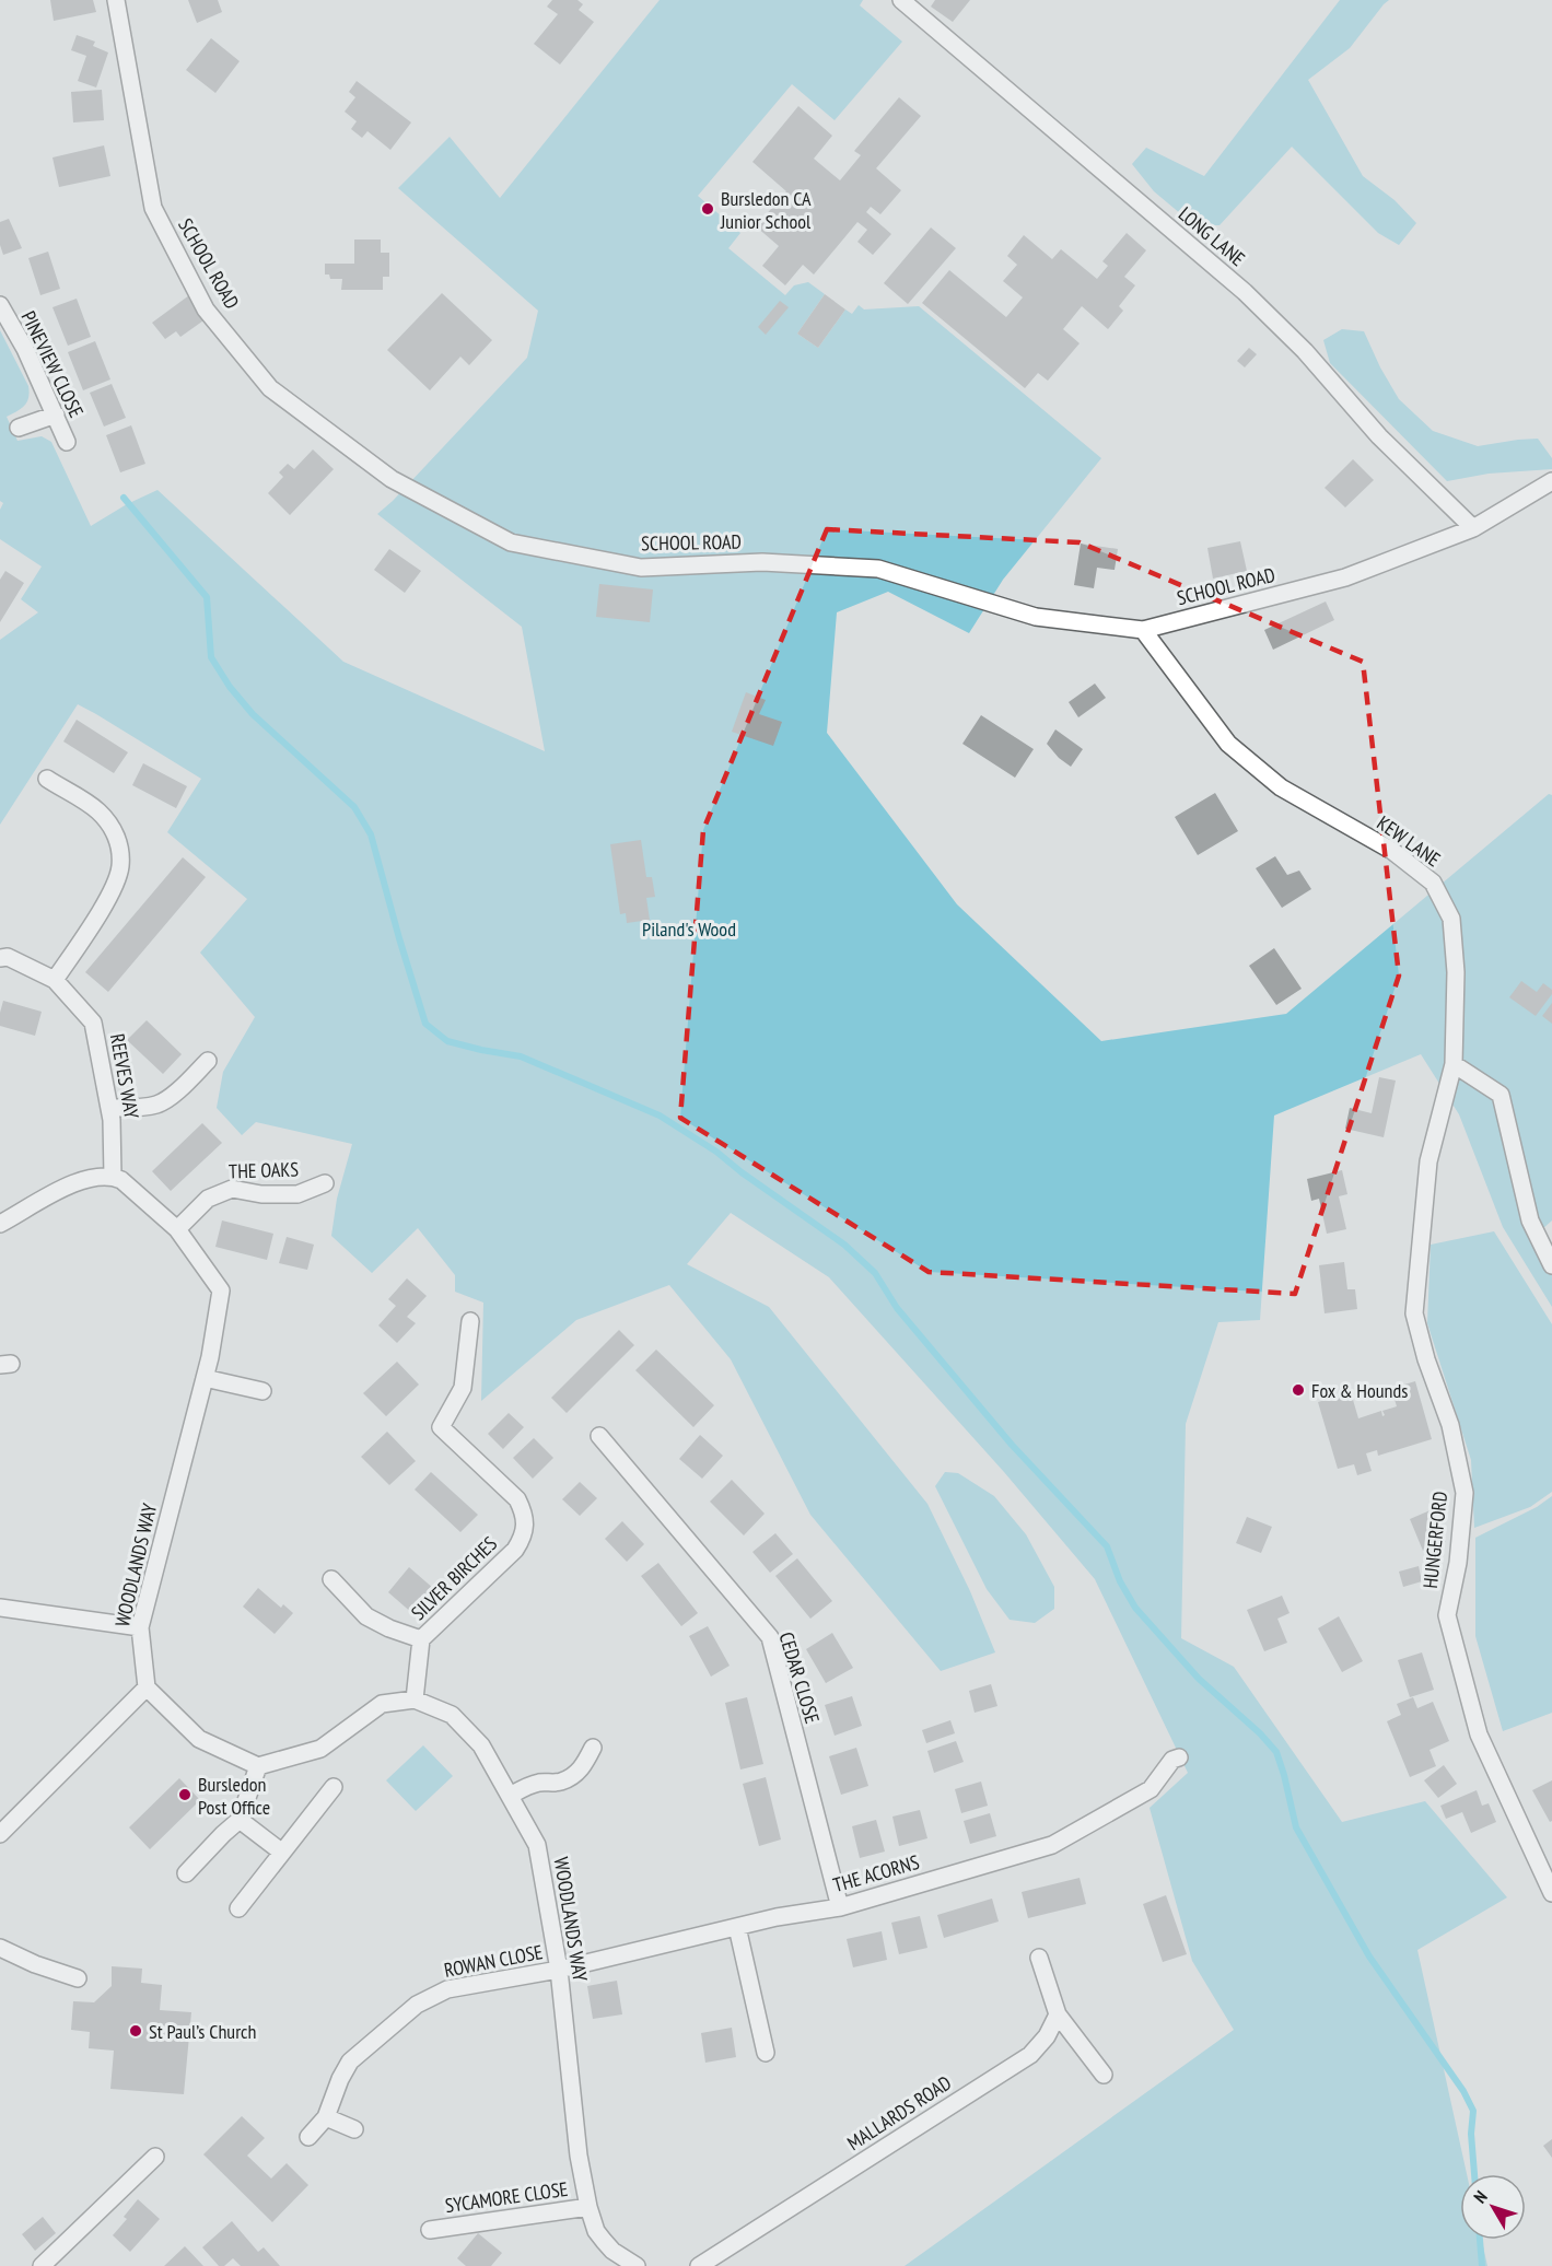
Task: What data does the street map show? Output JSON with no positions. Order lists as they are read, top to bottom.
{
  "streets": {
    "street": [
      "LONG LANE",
      "SCHOOL ROAD",
      "PINEVIEW CLOSE",
      "KEW LANE",
      "REEVES WAY",
      "THE OAKS",
      "HUNGERFORD",
      "WOODLANDS WAY",
      "SILVER BIRCHES",
      "CEDAR CLOSE",
      "THE ACORNS",
      "ROWAN CLOSE",
      "MALLARDS ROAD",
      "SYCAMORE CLOSE"
    ]
  },
  "crossings": [
    ["LONG LANE", "SCHOOL ROAD"],
    ["SCHOOL ROAD", "KEW LANE"],
    ["KEW LANE", "HUNGERFORD"],
    ["REEVES WAY", "WOODLANDS WAY"],
    ["THE OAKS", "WOODLANDS WAY"],
    ["WOODLANDS WAY", "SILVER BIRCHES"],
    ["WOODLANDS WAY", "THE ACORNS"],
    ["WOODLANDS WAY", "ROWAN CLOSE"],
    ["WOODLANDS WAY", "SYCAMORE CLOSE"],
    ["CEDAR CLOSE", "THE ACORNS"],
    ["THE ACORNS", "ROWAN CLOSE"]
  ],
  "parks": ["Piland's Wood"],
  "places": [
    "Bursledon CA Junior School",
    "Fox & Hounds",
    "Bursledon Post Office",
    "St Paul’s Church"
  ],
  "north": "top left"
}
